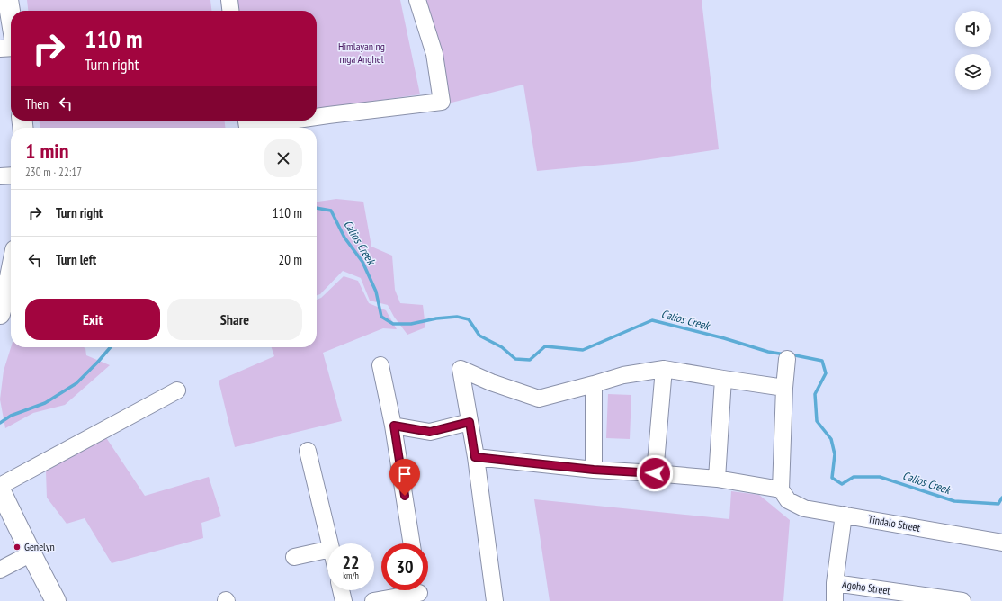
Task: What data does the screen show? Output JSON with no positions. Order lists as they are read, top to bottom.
{
  "streets": {
    "street": ["Tindalo Street", "Agoho Street"]
  },
  "water": ["Calios Creek"],
  "parks": ["Himlayan ng mga Anghel"],
  "places": ["Genelyn"],
  "page": {
    "turn": ["110 m", "Turn right"],
    "then": "Then",
    "heading": ["1 min", "230 m · 22:17"],
    "list": [
      {
        "name": "Turn right",
        "value": "110 m"
      },
      {
        "name": "Turn left",
        "value": "20 m"
      }
    ],
    "buttons": ["Exit", "Share"],
    "speed": "22 km/h",
    "limit": "30"
  }
}
